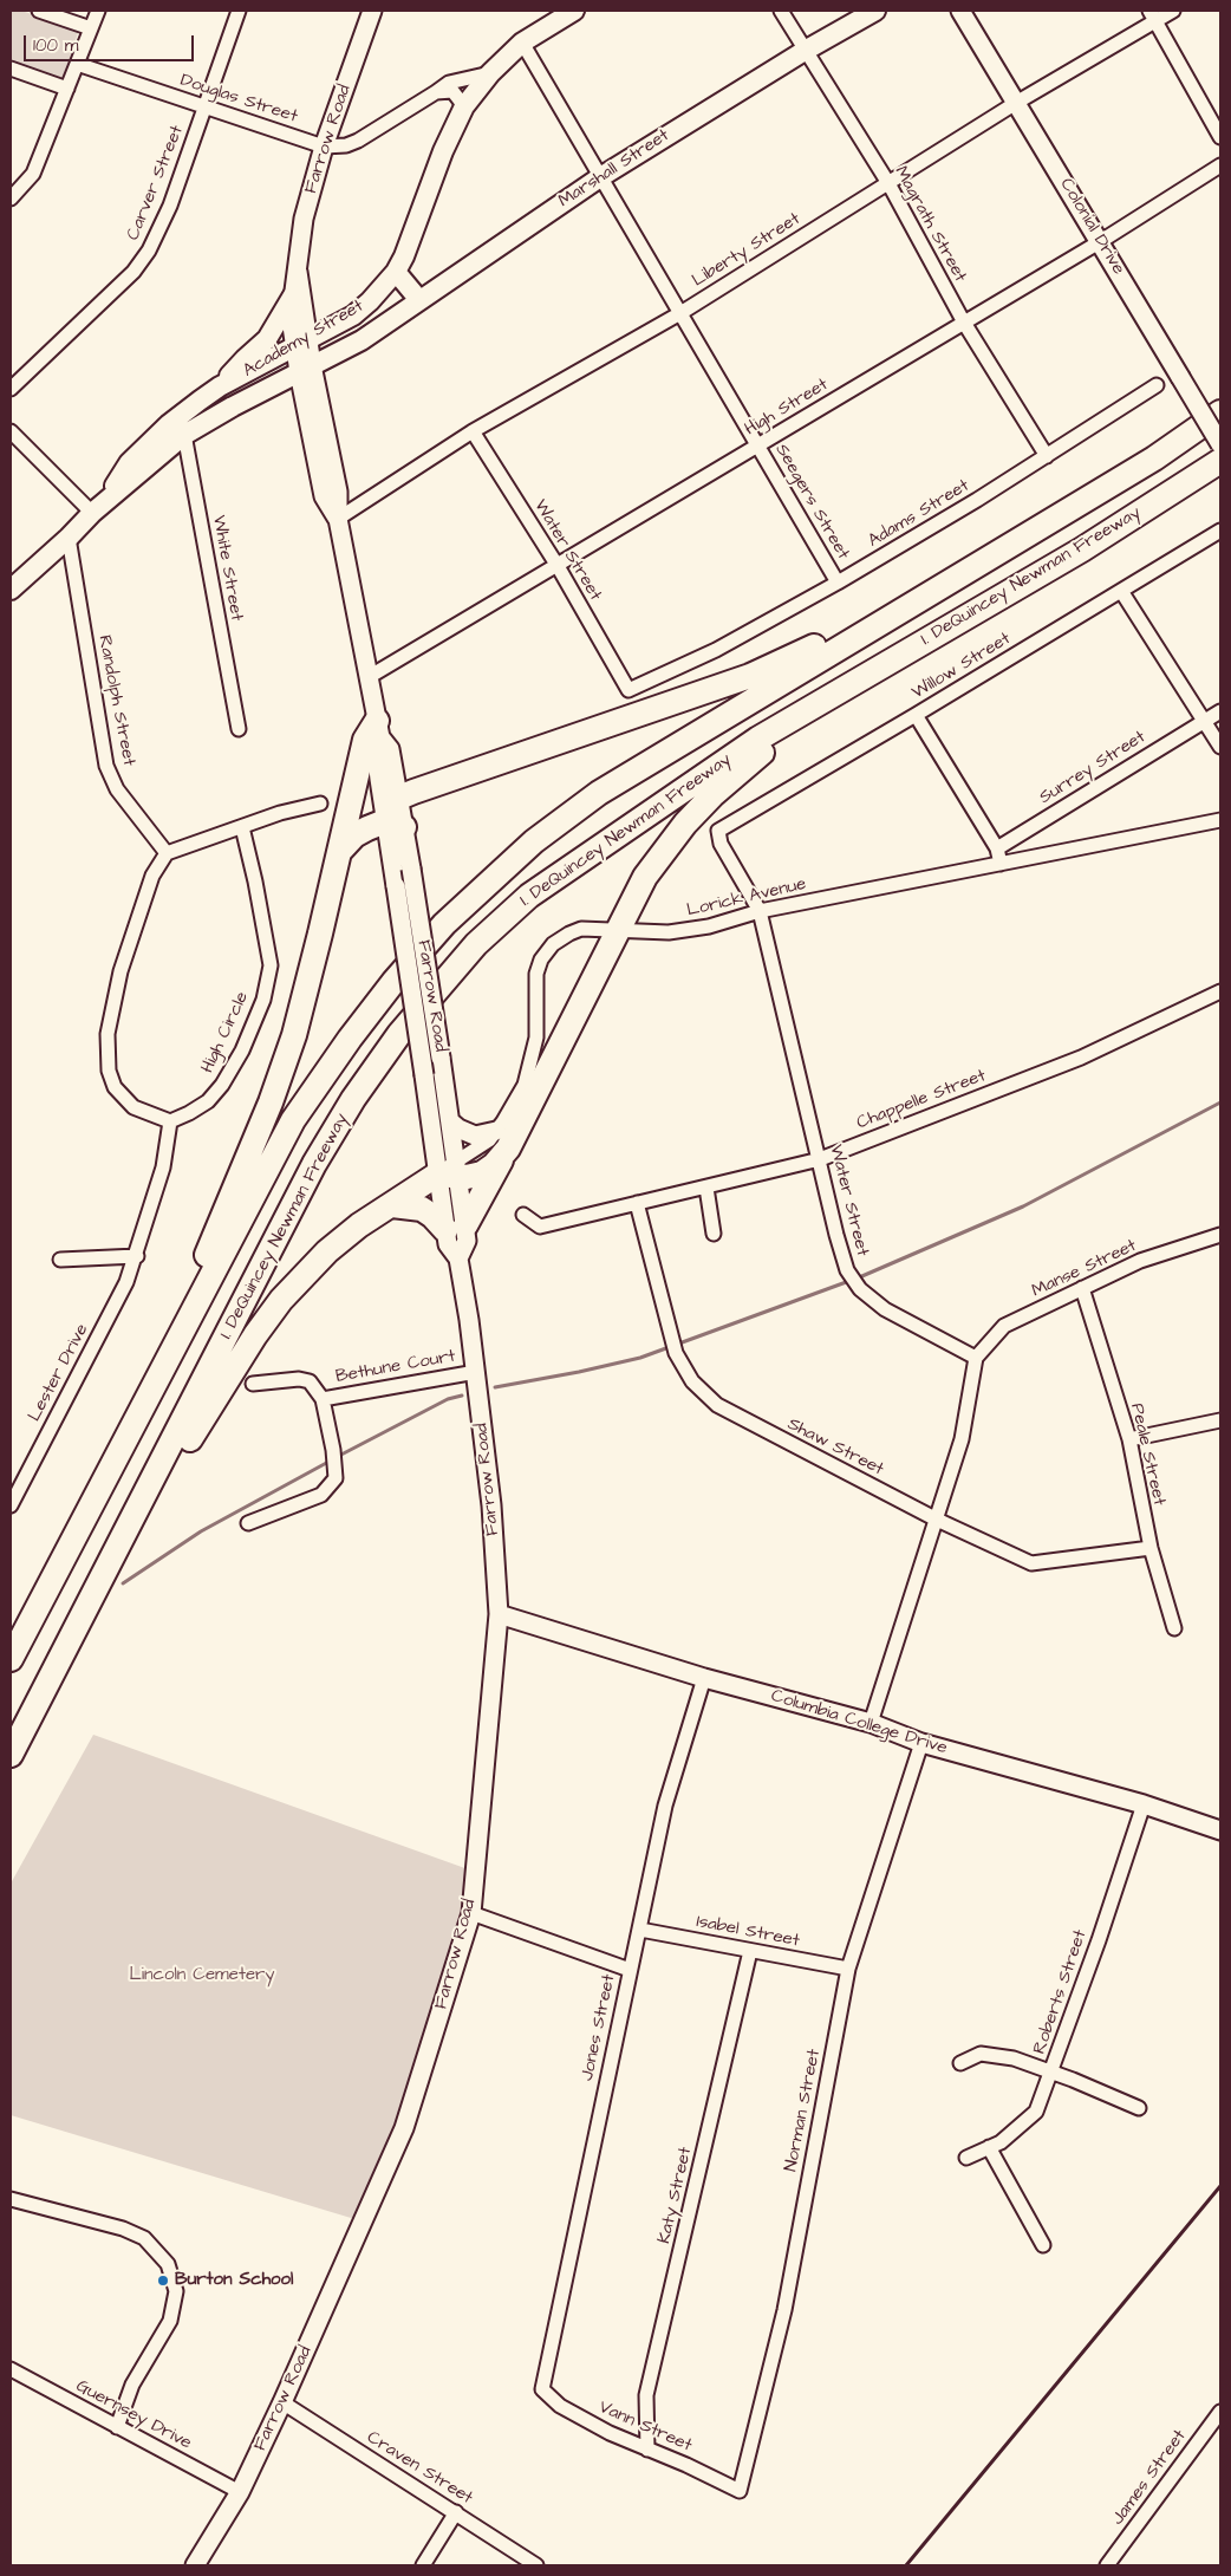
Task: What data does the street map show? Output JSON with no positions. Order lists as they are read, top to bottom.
{
  "streets": {
    "highway": ["I. DeQuincey Newman Freeway"],
    "main road": [
      "Farrow Road",
      "Marshall Street",
      "Colonial Drive",
      "Academy Street",
      "Columbia College Drive"
    ],
    "street": [
      "Douglas Street",
      "Carver Street",
      "Magrath Street",
      "Liberty Street",
      "High Street",
      "Seegers Street",
      "Adams Street",
      "Water Street",
      "White Street",
      "Willow Street",
      "Randolph Street",
      "Surrey Street",
      "Lorick Avenue",
      "High Circle",
      "Chappelle Street",
      "Manse Street",
      "Bethune Court",
      "Lester Drive",
      "Shaw Street",
      "Peale Street",
      "Isabel Street",
      "Roberts Street",
      "Jones Street",
      "Norman Street",
      "Katy Street",
      "Guernsey Drive",
      "Vann Street",
      "Craven Street",
      "James Street"
    ]
  },
  "crossings": [
    ["Douglas Street", "Farrow Road"],
    ["Douglas Street", "Carver Street"],
    ["Farrow Road", "Marshall Street"],
    ["Farrow Road", "Liberty Street"],
    ["Farrow Road", "Academy Street"],
    ["Farrow Road", "High Street"],
    ["Farrow Road", "Bethune Court"],
    ["Farrow Road", "Columbia College Drive"],
    ["Farrow Road", "Guernsey Drive"],
    ["Farrow Road", "Craven Street"],
    ["Marshall Street", "Magrath Street"],
    ["Marshall Street", "Academy Street"],
    ["Marshall Street", "Seegers Street"],
    ["Marshall Street", "White Street"],
    ["Magrath Street", "Liberty Street"],
    ["Magrath Street", "High Street"],
    ["Magrath Street", "Adams Street"],
    ["Colonial Drive", "Liberty Street"],
    ["Colonial Drive", "High Street"],
    ["Liberty Street", "Seegers Street"],
    ["Liberty Street", "Water Street"],
    ["Academy Street", "Seegers Street"],
    ["Academy Street", "White Street"],
    ["High Street", "Seegers Street"],
    ["High Street", "Water Street"],
    ["Seegers Street", "Adams Street"],
    ["Adams Street", "Water Street"],
    ["Water Street", "Willow Street"],
    ["Water Street", "Lorick Avenue"],
    ["Water Street", "Chappelle Street"],
    ["Water Street", "Manse Street"],
    ["High Circle", "Lester Drive"],
    ["Chappelle Street", "Shaw Street"],
    ["Manse Street", "Peale Street"],
    ["Shaw Street", "Peale Street"],
    ["Columbia College Drive", "Roberts Street"],
    ["Columbia College Drive", "Jones Street"],
    ["Columbia College Drive", "Norman Street"],
    ["Isabel Street", "Jones Street"],
    ["Isabel Street", "Norman Street"],
    ["Isabel Street", "Katy Street"],
    ["Jones Street", "Vann Street"],
    ["Norman Street", "Vann Street"],
    ["Katy Street", "Vann Street"]
  ],
  "parks": ["Lincoln Cemetery"],
  "places": ["Burton School"],
  "scale_bar": "100 m"
}
